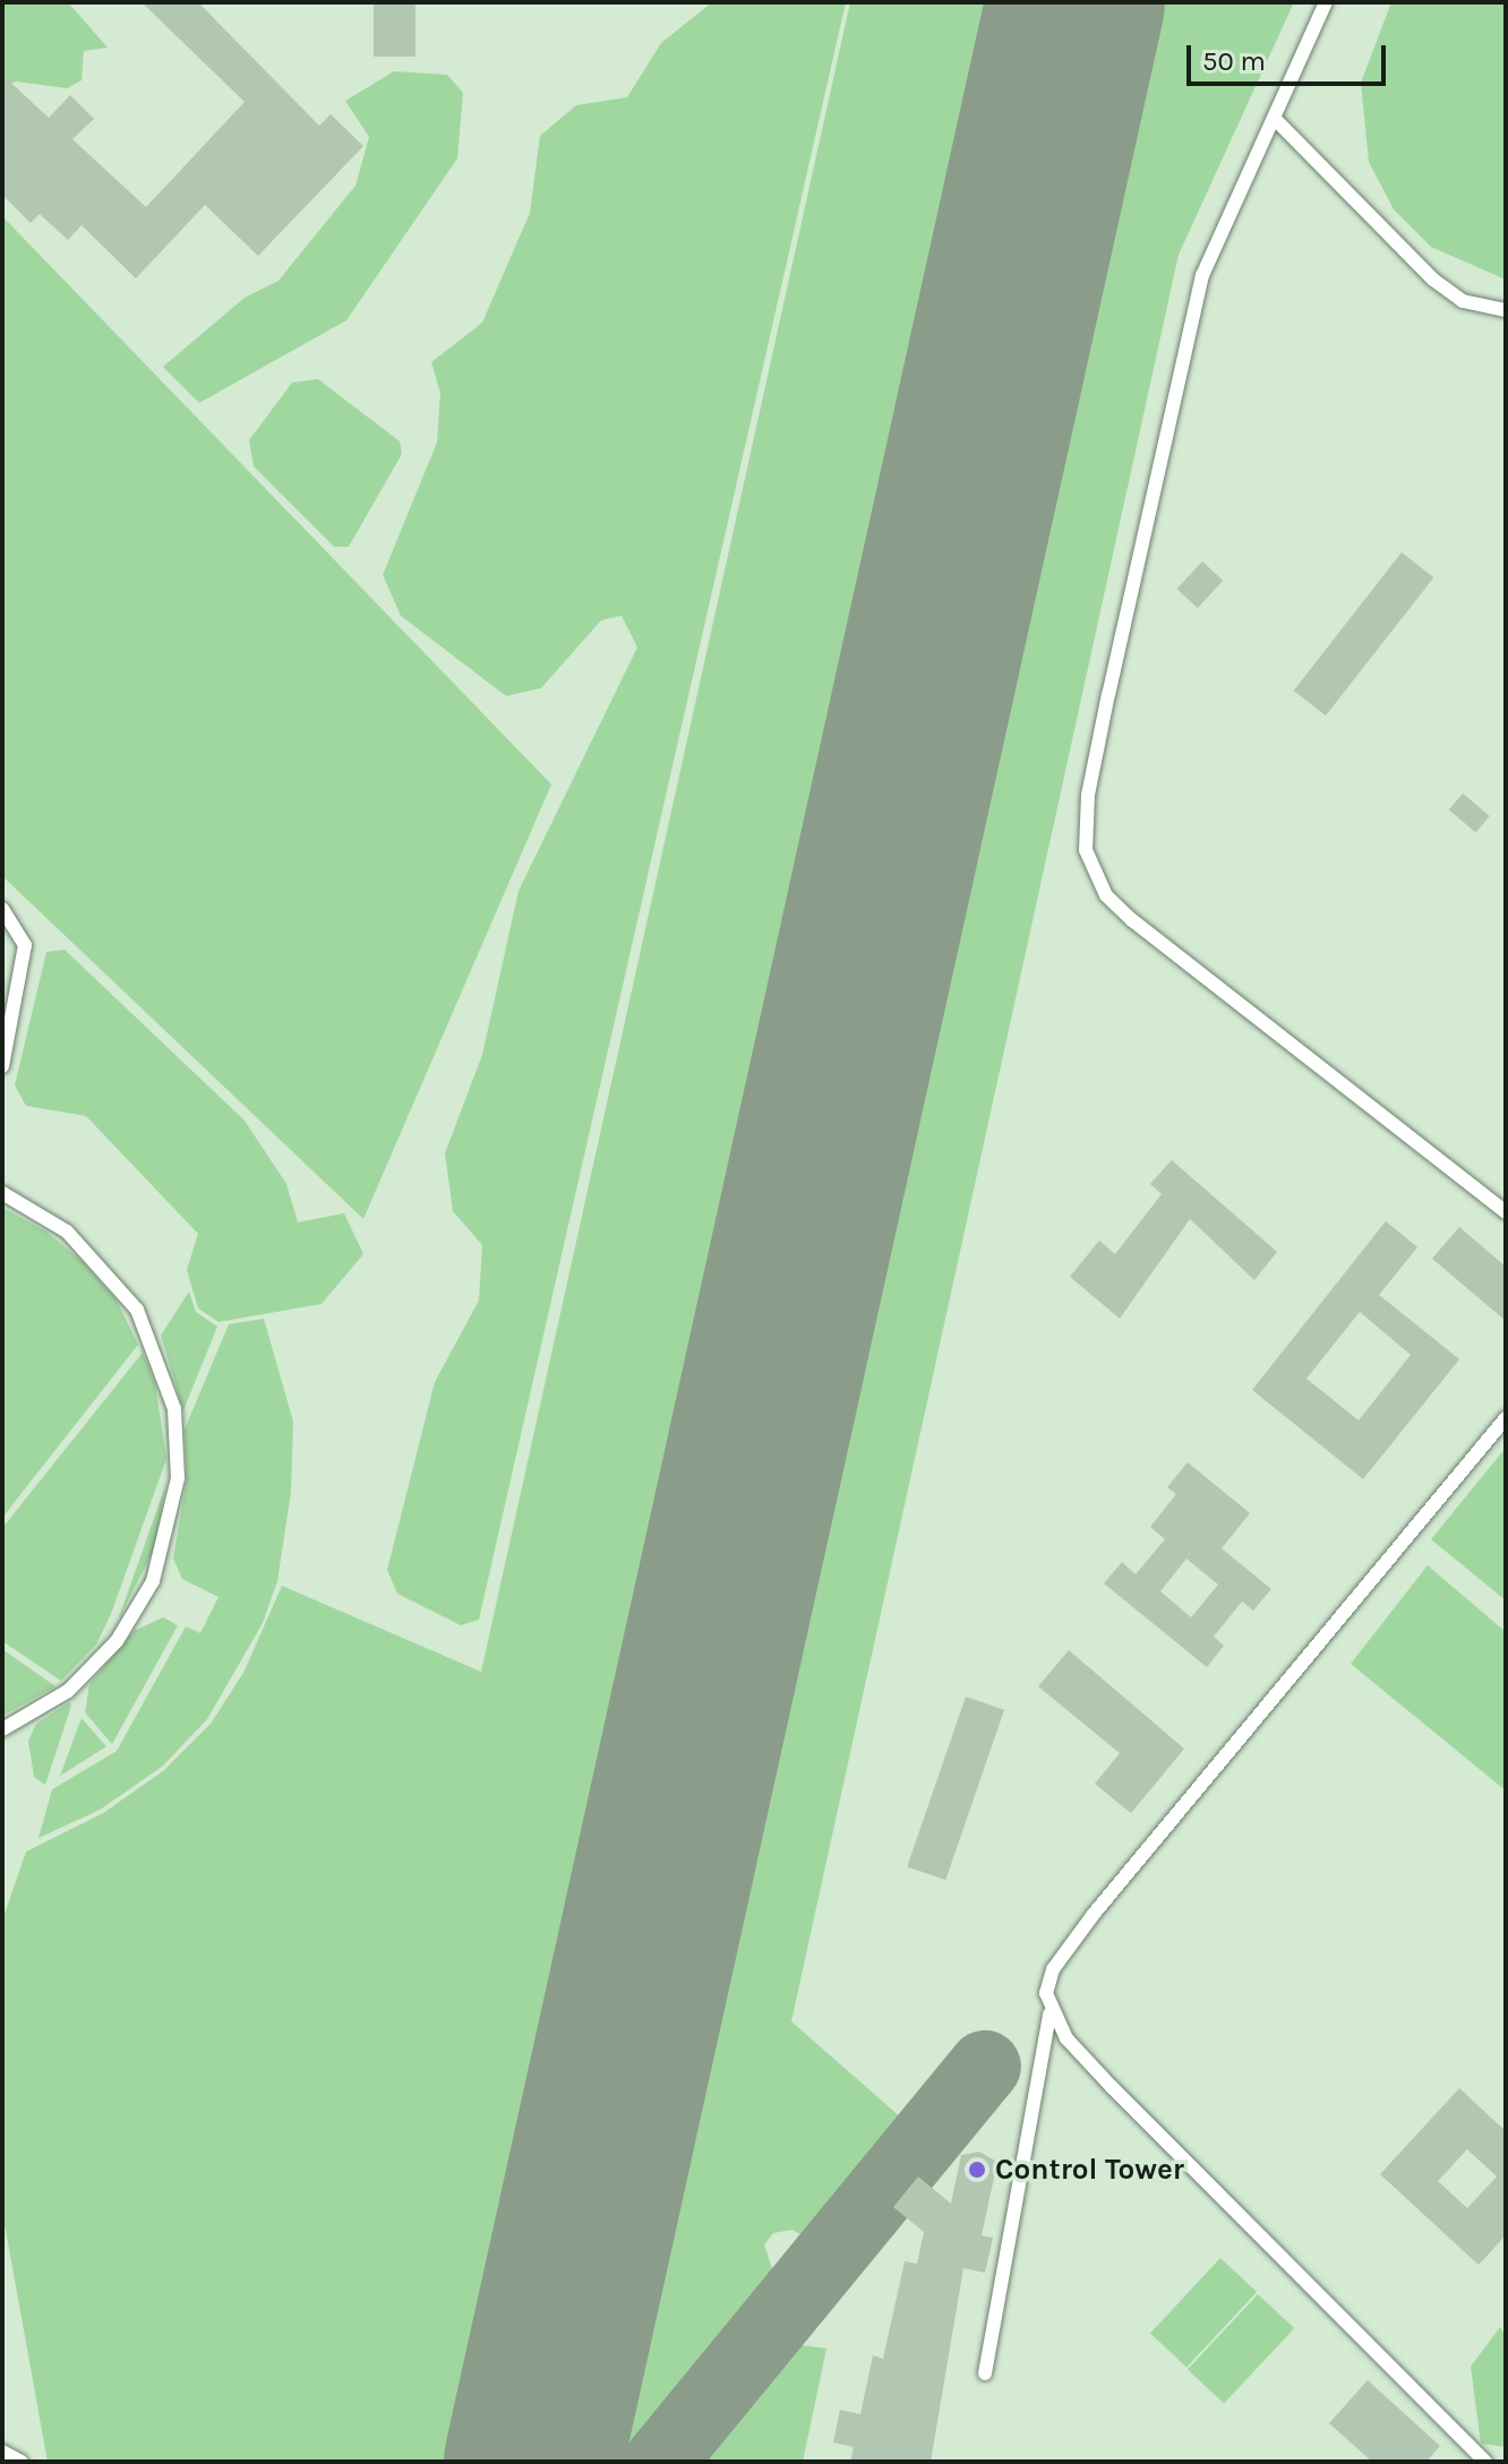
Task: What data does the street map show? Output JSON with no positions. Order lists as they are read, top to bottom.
{
  "places": ["Control Tower"],
  "scale_bar": "50 m"
}
